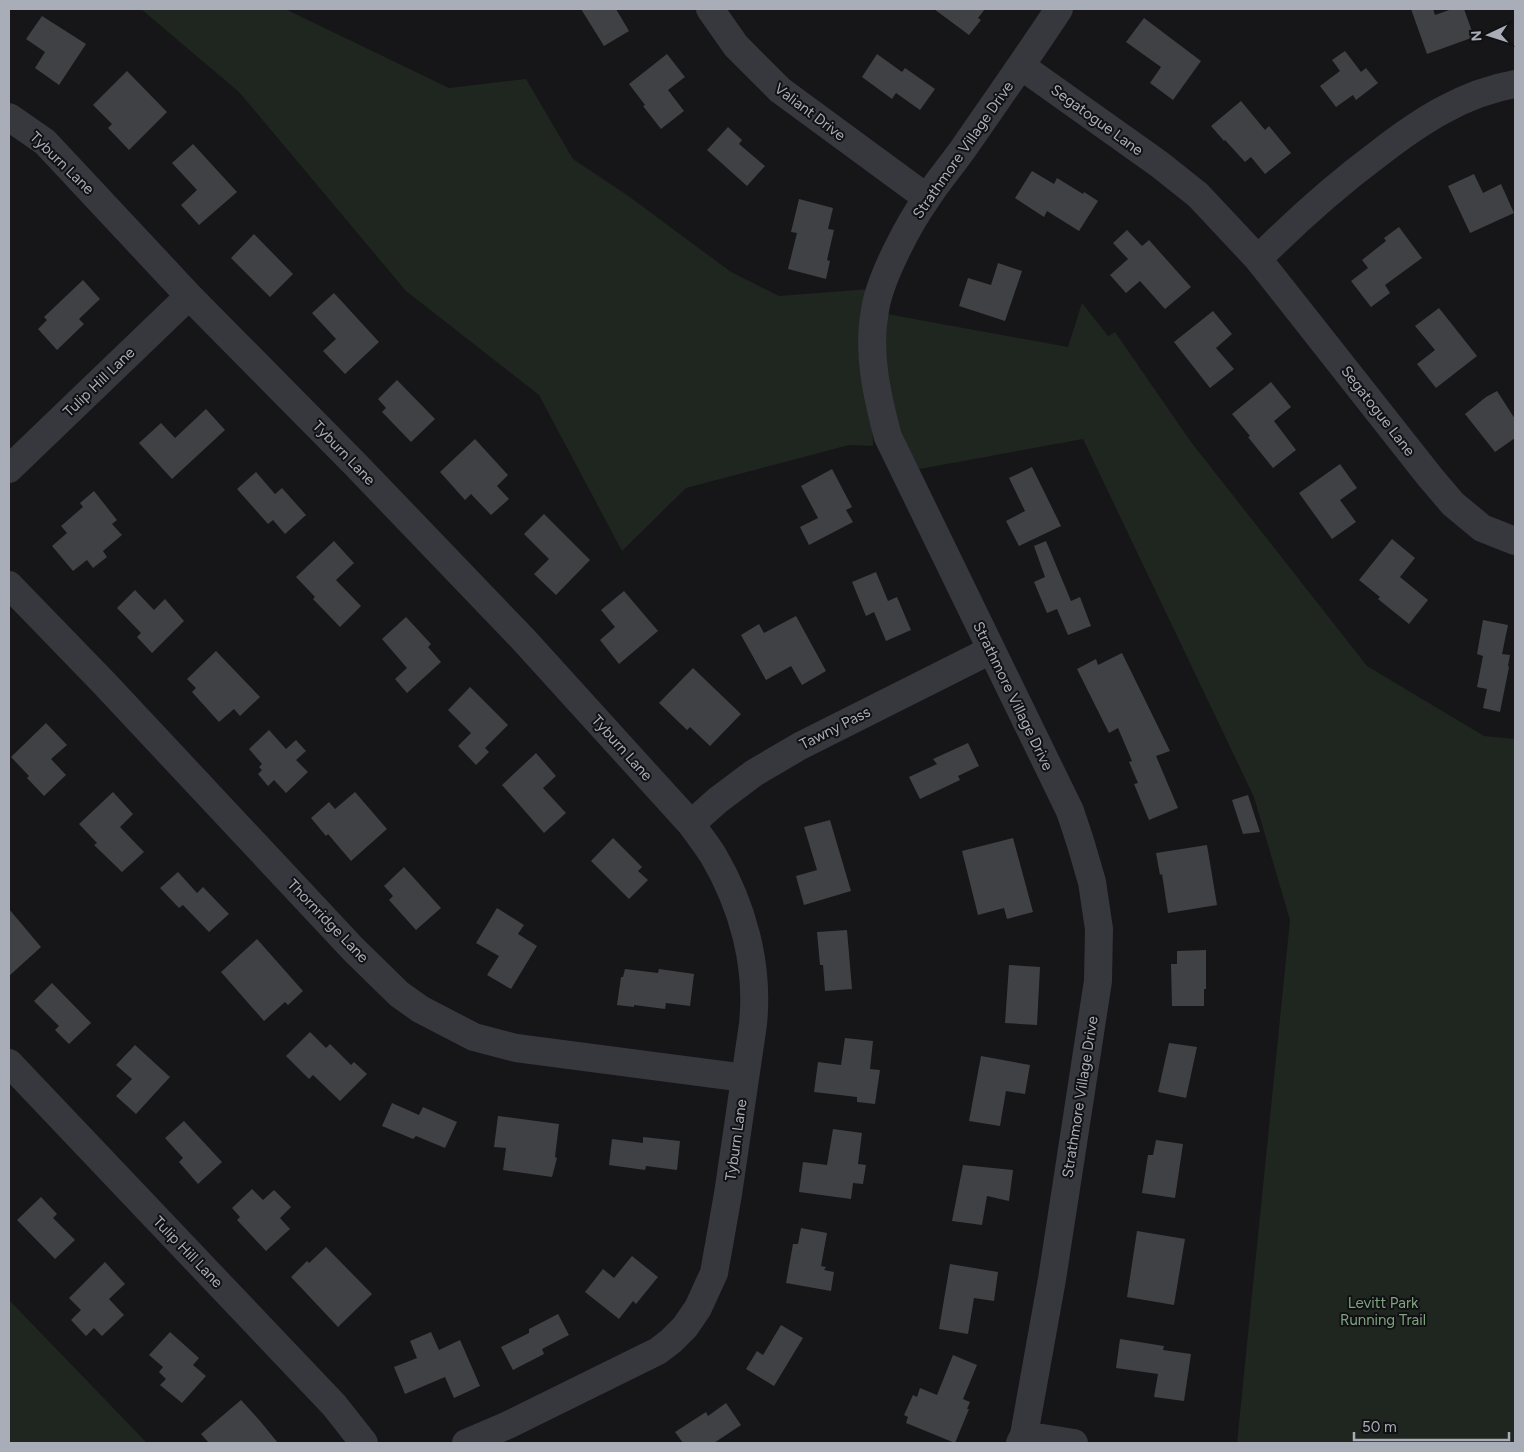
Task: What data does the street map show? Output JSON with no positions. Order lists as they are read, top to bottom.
{
  "streets": {
    "street": [
      "Valiant Drive",
      "Segatogue Lane",
      "Strathmore Village Drive",
      "Tyburn Lane",
      "Tulip Hill Lane",
      "Tawny Pass",
      "Thornridge Lane"
    ]
  },
  "crossings": [
    ["Valiant Drive", "Strathmore Village Drive"],
    ["Segatogue Lane", "Strathmore Village Drive"],
    ["Strathmore Village Drive", "Tawny Pass"],
    ["Tyburn Lane", "Tulip Hill Lane"],
    ["Tyburn Lane", "Tawny Pass"],
    ["Tyburn Lane", "Thornridge Lane"]
  ],
  "parks": ["Levitt Park Running Trail"],
  "scale_bar": "50 m",
  "north": "left"
}
